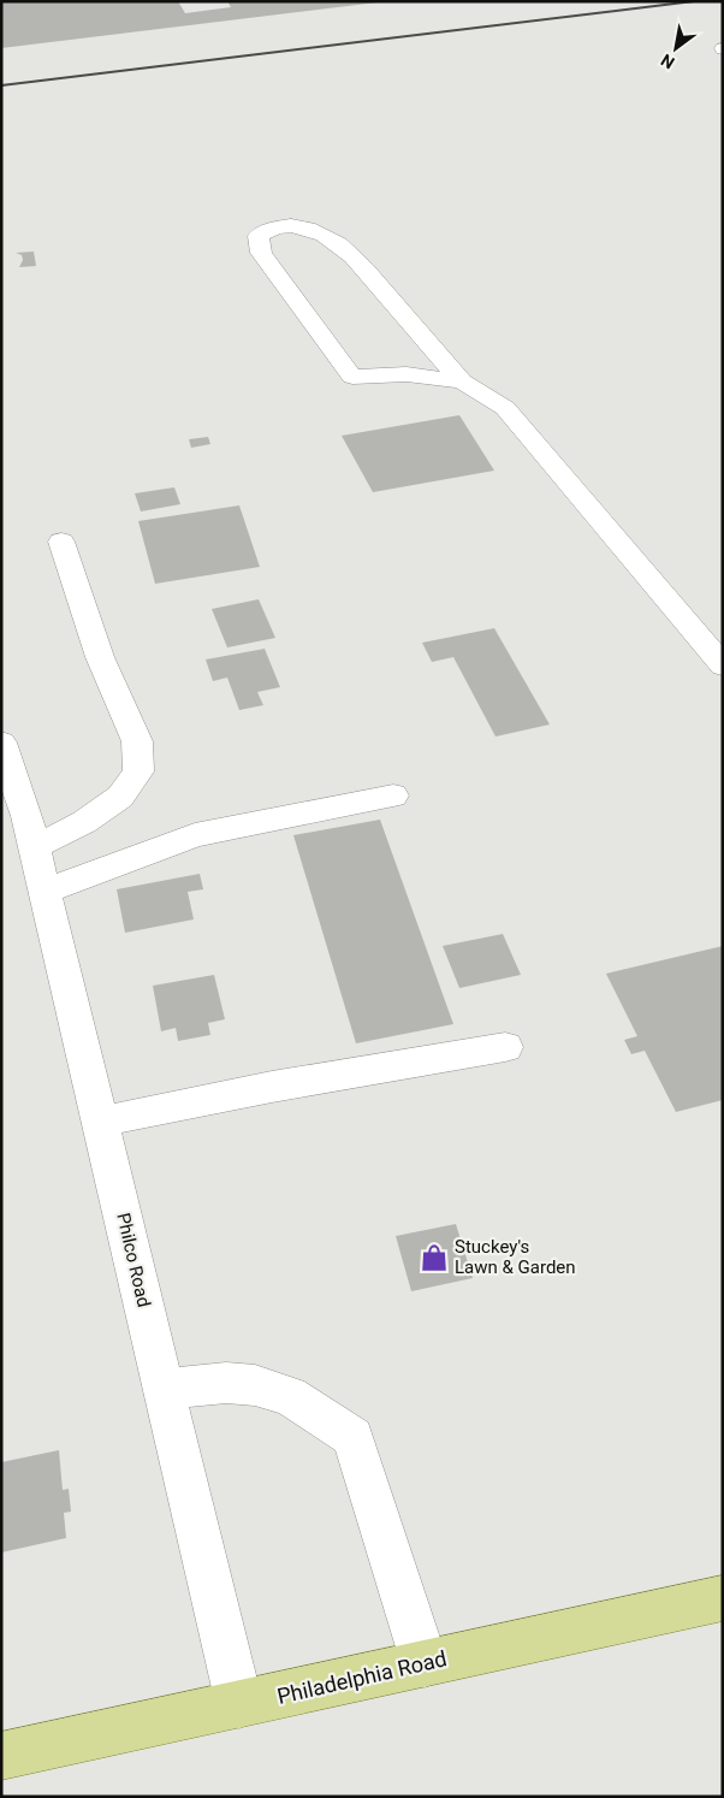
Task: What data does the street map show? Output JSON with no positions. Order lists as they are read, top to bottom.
{
  "streets": {
    "main road": ["Philadelphia Road"],
    "street": ["Philco Road"]
  },
  "crossings": [
    ["Philco Road", "Philadelphia Road"]
  ],
  "places": {
    "shop": ["Stuckey's Lawn & Garden"]
  },
  "north": "bottom left"
}
